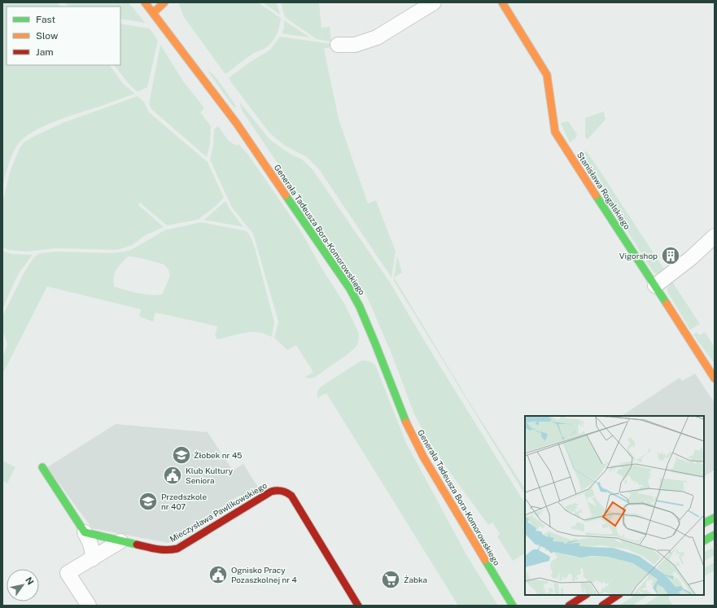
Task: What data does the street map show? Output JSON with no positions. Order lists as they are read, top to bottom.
{
  "streets": {
    "street": ["Stanisława Rogalskiego", "Generała Tadeusza Bora-Komorowskiego", "Mieczysława Pawlikowskiego"]
  },
  "places": {
    "building": ["Vigorshop"],
    "school or university": ["Żłobek nr 45", "Przedszkole nr 407"],
    "public building": ["Klub Kultury Seniora", "Ognisko Pracy Pozaszkolnej nr 4"],
    "supermarket": ["Żabka"]
  },
  "legend": ["Fast", "Slow", "Jam"],
  "north": "top right"
}
